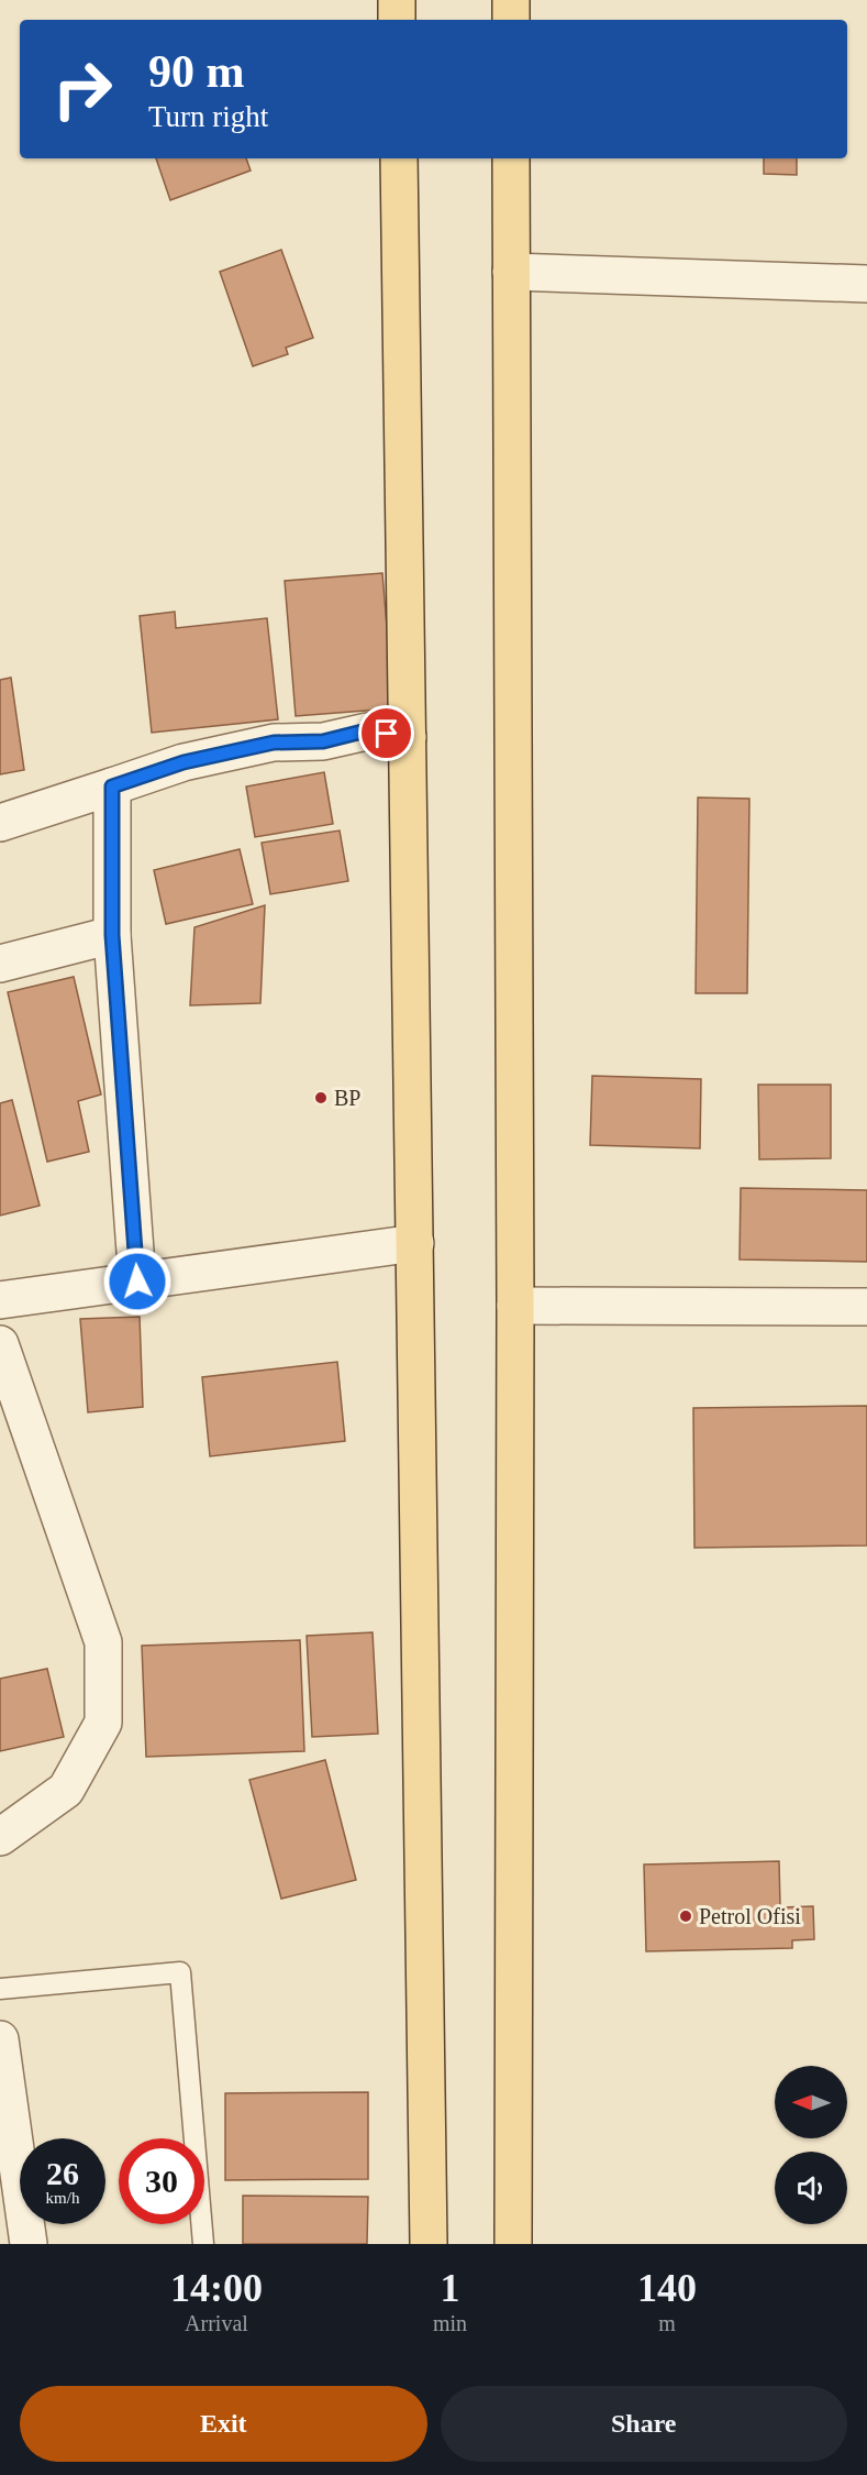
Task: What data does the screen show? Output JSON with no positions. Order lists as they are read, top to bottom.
{
  "places": ["BP", "Petrol Ofisi"],
  "north": "left",
  "page": {
    "turn": ["90 m", "Turn right"],
    "speed": "26 km/h",
    "limit": "30",
    "eta": [
      "14:00",
      "Arrival",
      "1",
      "min",
      "140",
      "m"
    ],
    "buttons": ["Exit", "Share"]
  }
}
